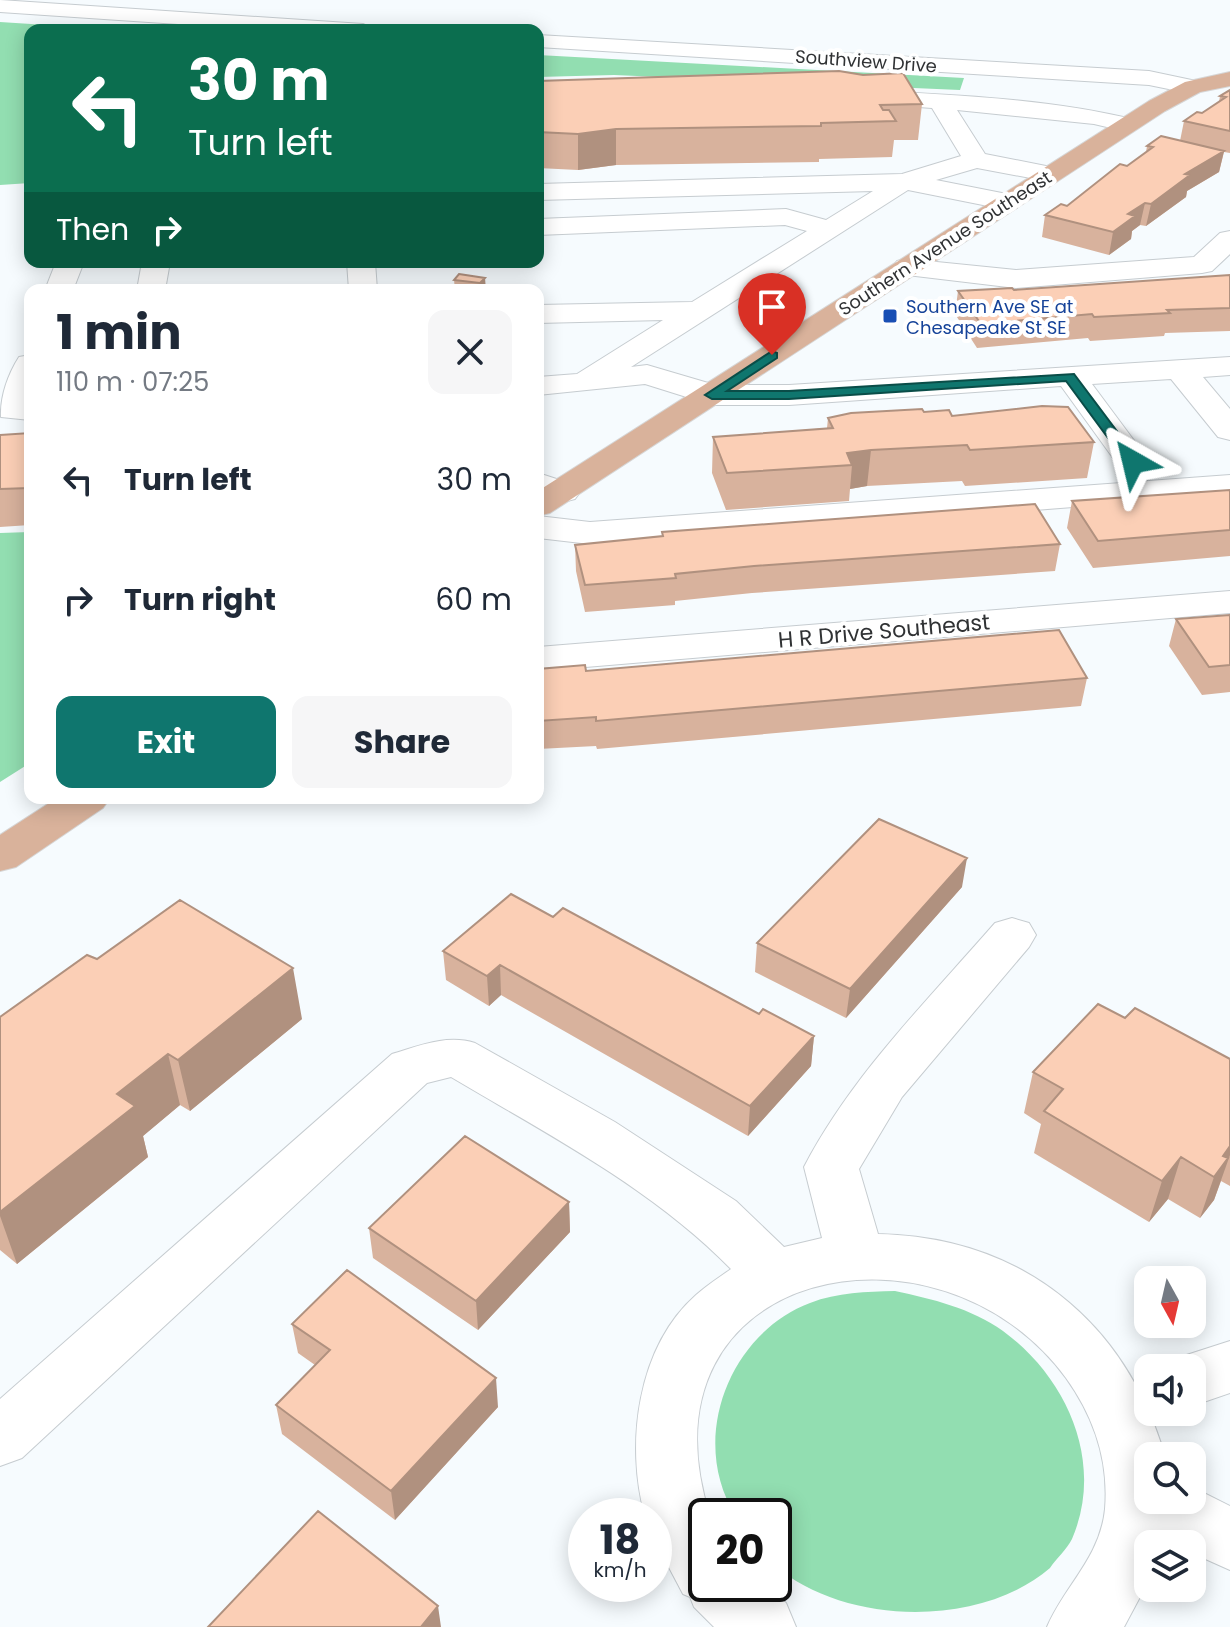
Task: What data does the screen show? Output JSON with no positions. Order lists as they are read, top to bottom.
{
  "streets": {
    "main road": ["Southern Avenue Southeast"],
    "street": ["Southview Drive", "H R Drive Southeast"]
  },
  "crossings": [
    ["Southview Drive", "Southern Avenue Southeast"]
  ],
  "places": {
    "transit": ["Southern Ave SE at Chesapeake St SE"]
  },
  "north": "bottom",
  "page": {
    "turn": ["30 m", "Turn left"],
    "then": "Then",
    "heading": ["1 min", "110 m · 07:25"],
    "list": [
      {
        "name": "Turn left",
        "value": "30 m"
      },
      {
        "name": "Turn right",
        "value": "60 m"
      }
    ],
    "buttons": ["Exit", "Share"],
    "speed": "18 km/h",
    "limit": "20"
  }
}
